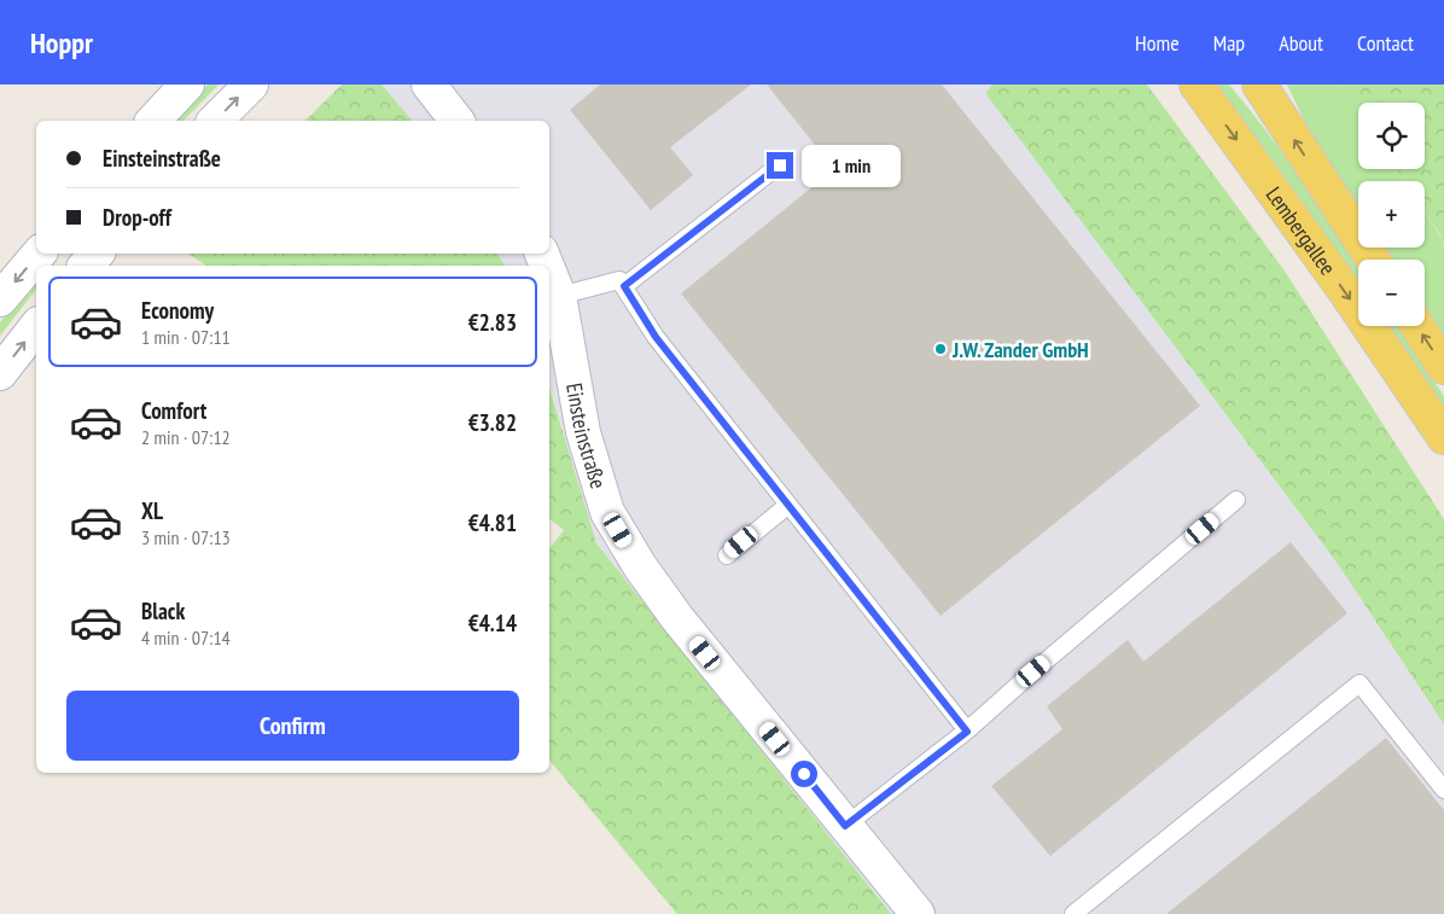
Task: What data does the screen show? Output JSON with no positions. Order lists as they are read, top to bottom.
{
  "streets": {
    "main road": ["Lembergallee"],
    "street": ["Einsteinstraße"]
  },
  "places": ["J.W. Zander GmbH"],
  "page": {
    "header": "Hoppr",
    "nav": [
      "Home",
      "Map",
      "About",
      "Contact"
    ],
    "map_buttons": ["+", "−"],
    "banner": ["Einsteinstraße", "Drop-off"],
    "bubble": "1 min",
    "list": [
      {
        "name": "Economy",
        "note": "1 min · 07:11",
        "value": "€2.83"
      },
      {
        "name": "Comfort",
        "note": "2 min · 07:12",
        "value": "€3.82"
      },
      {
        "name": "XL",
        "note": "3 min · 07:13",
        "value": "€4.81"
      },
      {
        "name": "Black",
        "note": "4 min · 07:14",
        "value": "€4.14"
      }
    ],
    "buttons": "Confirm"
  }
}
